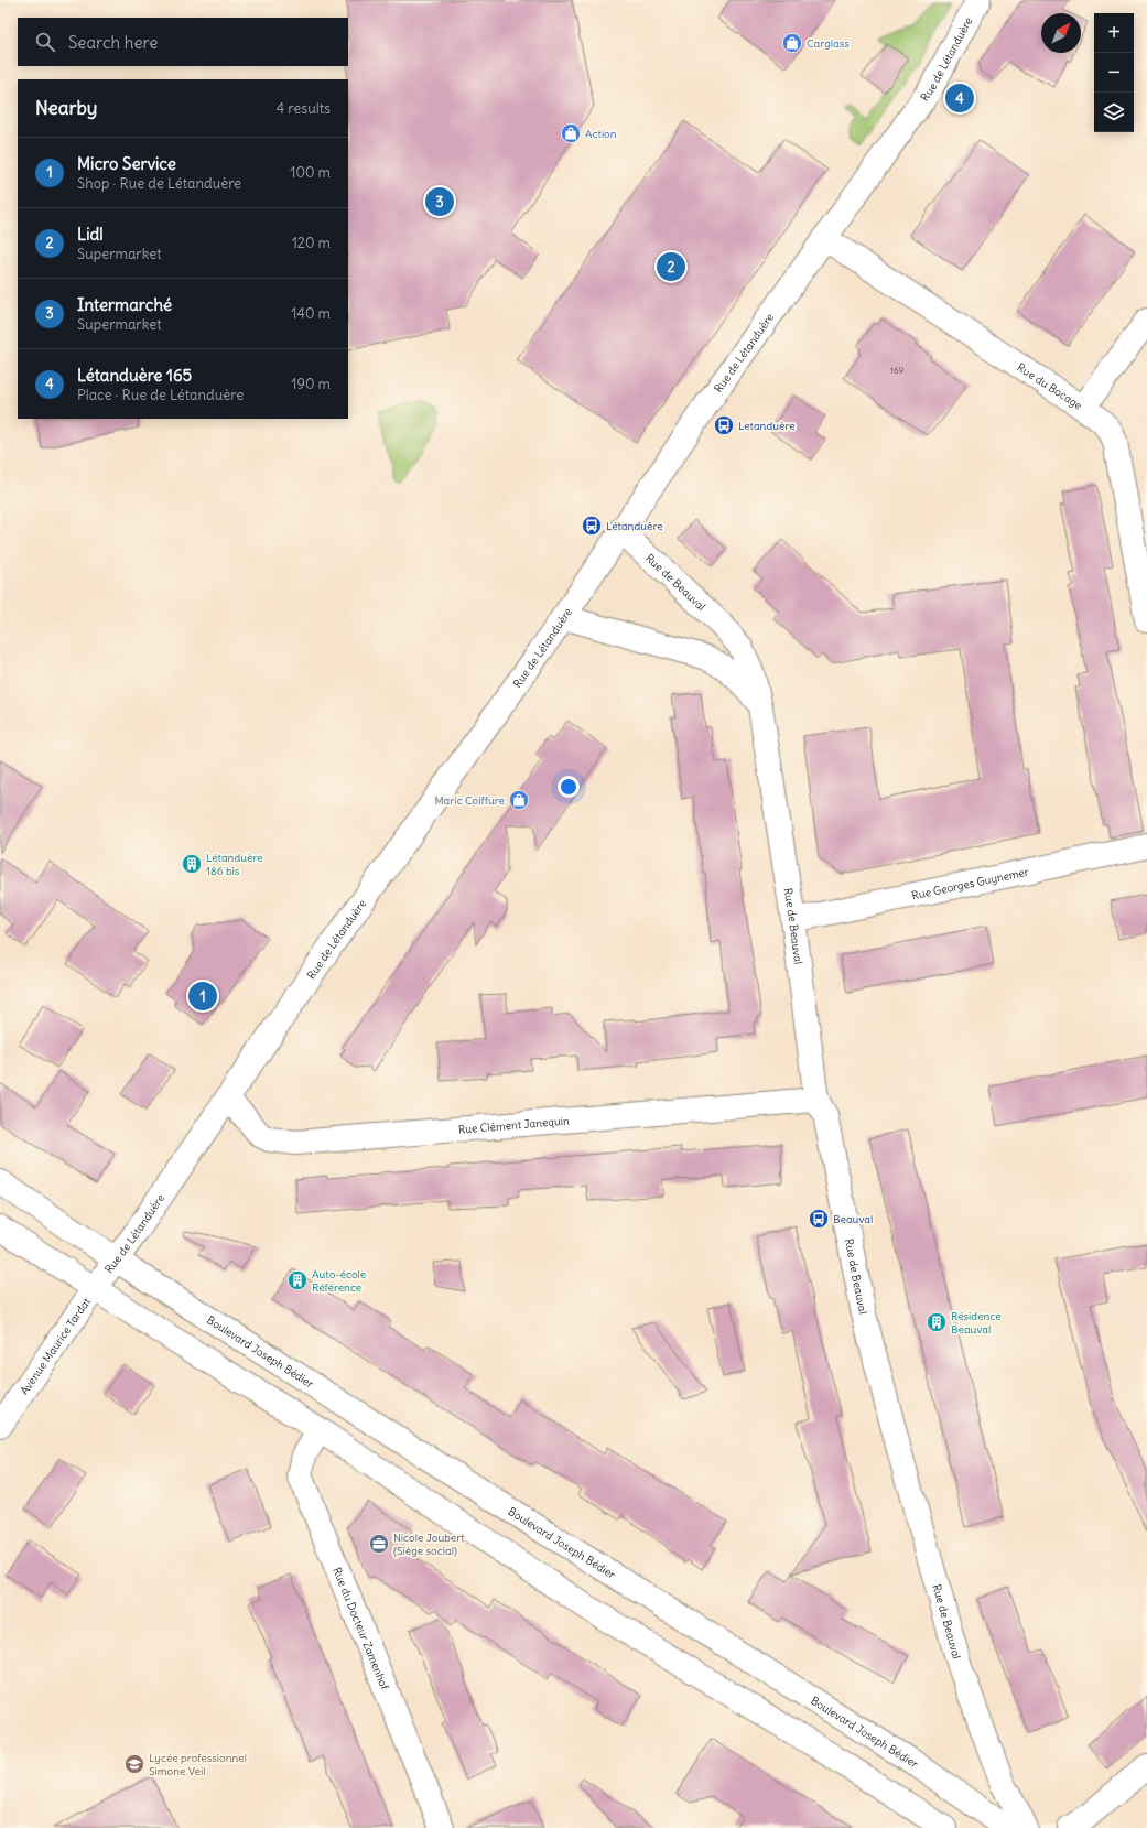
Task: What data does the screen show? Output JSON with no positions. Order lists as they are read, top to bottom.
{
  "streets": {
    "street": [
      "Rue de Létanduère",
      "Rue du Bocage",
      "Rue de Beauval",
      "Rue Georges Guynemer",
      "Rue Clément Janequin",
      "Avenue Maurice Tardat",
      "Boulevard Joseph Bédier",
      "Rue du Docteur Zamenhof"
    ]
  },
  "crossings": [
    ["Rue de Létanduère", "Rue du Bocage"],
    ["Rue de Létanduère", "Rue de Beauval"],
    ["Rue de Létanduère", "Rue Clément Janequin"],
    ["Rue de Létanduère", "Avenue Maurice Tardat"],
    ["Rue de Létanduère", "Boulevard Joseph Bédier"],
    ["Rue de Beauval", "Rue Georges Guynemer"],
    ["Rue de Beauval", "Rue Clément Janequin"]
  ],
  "places": {
    "shop": ["Carglass", "Action", "Maric Coiffure"],
    "bus stop": ["Letanduère", "Létanduère", "Beauval"],
    "building": ["Létanduère 186 bis", "Auto-école Référence", "Résidence Beauval"],
    "office": ["Nicole Joubert (Siège social)"],
    "school or university": ["Lycée professionnel Simone Veil"]
  },
  "house_numbers": ["169"],
  "north": "top right",
  "page": {
    "map_buttons": ["+", "−"],
    "search": "Search here",
    "heading": ["Nearby", "4 results"],
    "pins": [
      "4",
      "3",
      "2",
      "1"
    ],
    "list": [
      {
        "mark": "1",
        "name": "Micro Service",
        "note": "Shop · Rue de Létanduère",
        "value": "100 m"
      },
      {
        "mark": "2",
        "name": "Lidl",
        "note": "Supermarket",
        "value": "120 m"
      },
      {
        "mark": "3",
        "name": "Intermarché",
        "note": "Supermarket",
        "value": "140 m"
      },
      {
        "mark": "4",
        "name": "Létanduère 165",
        "note": "Place · Rue de Létanduère",
        "value": "190 m"
      }
    ]
  }
}
